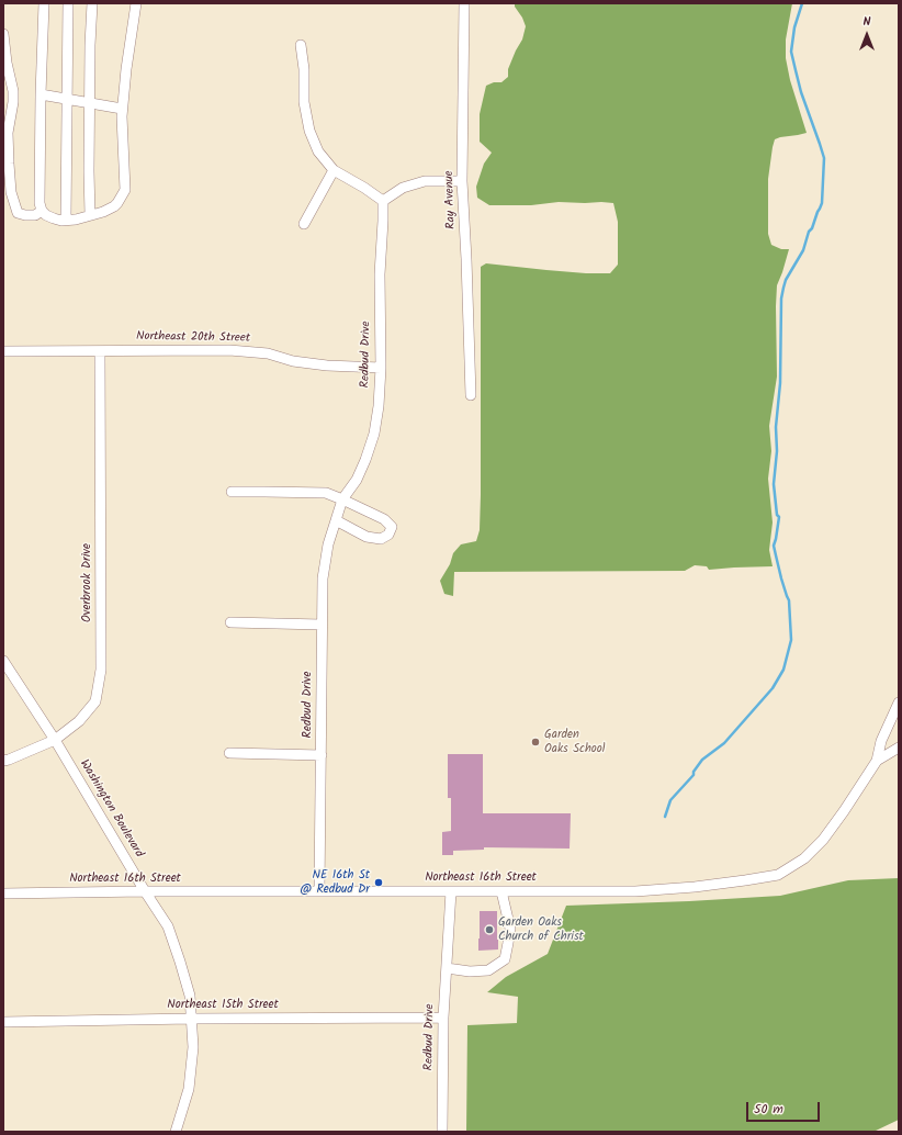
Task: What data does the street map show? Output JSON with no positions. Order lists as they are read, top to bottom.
{
  "streets": {
    "street": [
      "Ray Avenue",
      "Northeast 20th Street",
      "Redbud Drive",
      "Overbrook Drive",
      "Washington Boulevard",
      "Northeast 16th Street",
      "Northeast 15th Street"
    ]
  },
  "crossings": [
    ["Northeast 20th Street", "Redbud Drive"],
    ["Northeast 20th Street", "Overbrook Drive"],
    ["Redbud Drive", "Northeast 16th Street"],
    ["Redbud Drive", "Northeast 15th Street"],
    ["Overbrook Drive", "Washington Boulevard"],
    ["Washington Boulevard", "Northeast 16th Street"],
    ["Washington Boulevard", "Northeast 15th Street"]
  ],
  "places": ["Garden Oaks School", "NE 16th St @ Redbud Dr", "Garden Oaks Church of Christ"],
  "scale_bar": "50 m",
  "north": "top"
}
